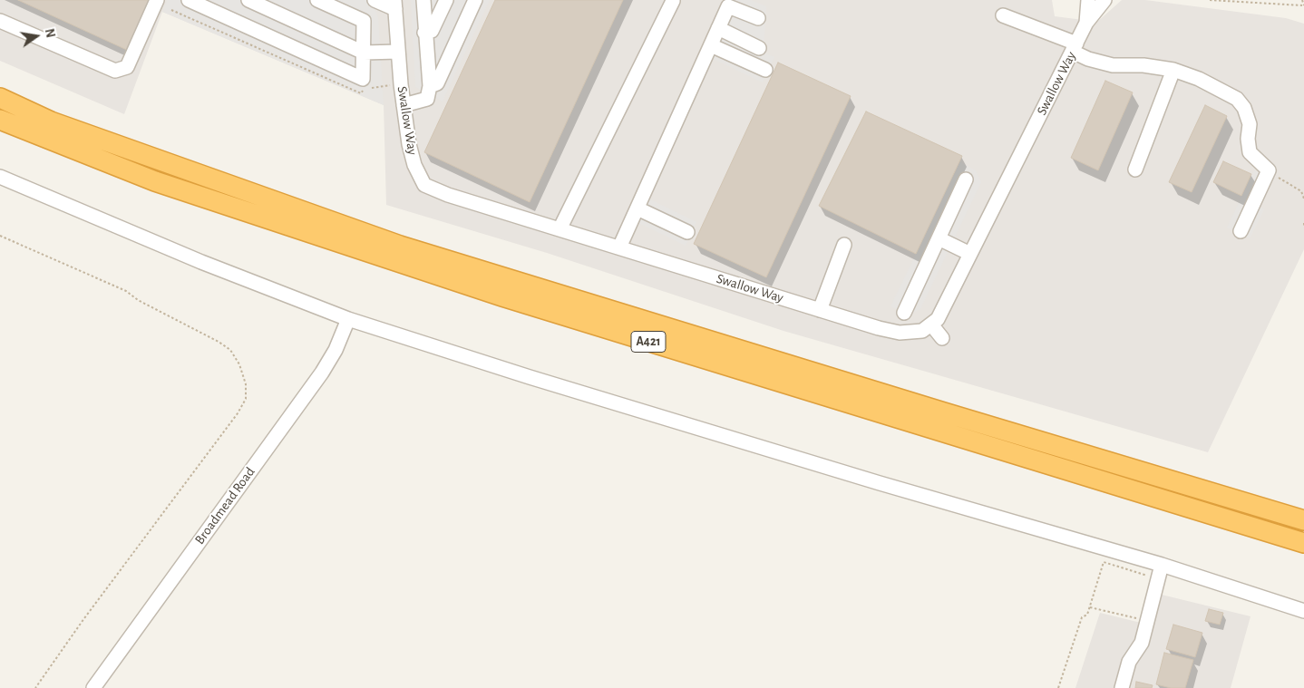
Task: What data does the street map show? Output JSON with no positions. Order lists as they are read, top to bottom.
{
  "streets": {
    "highway": ["A421"],
    "street": ["Swallow Way", "Broadmead Road"]
  },
  "north": "right"
}
